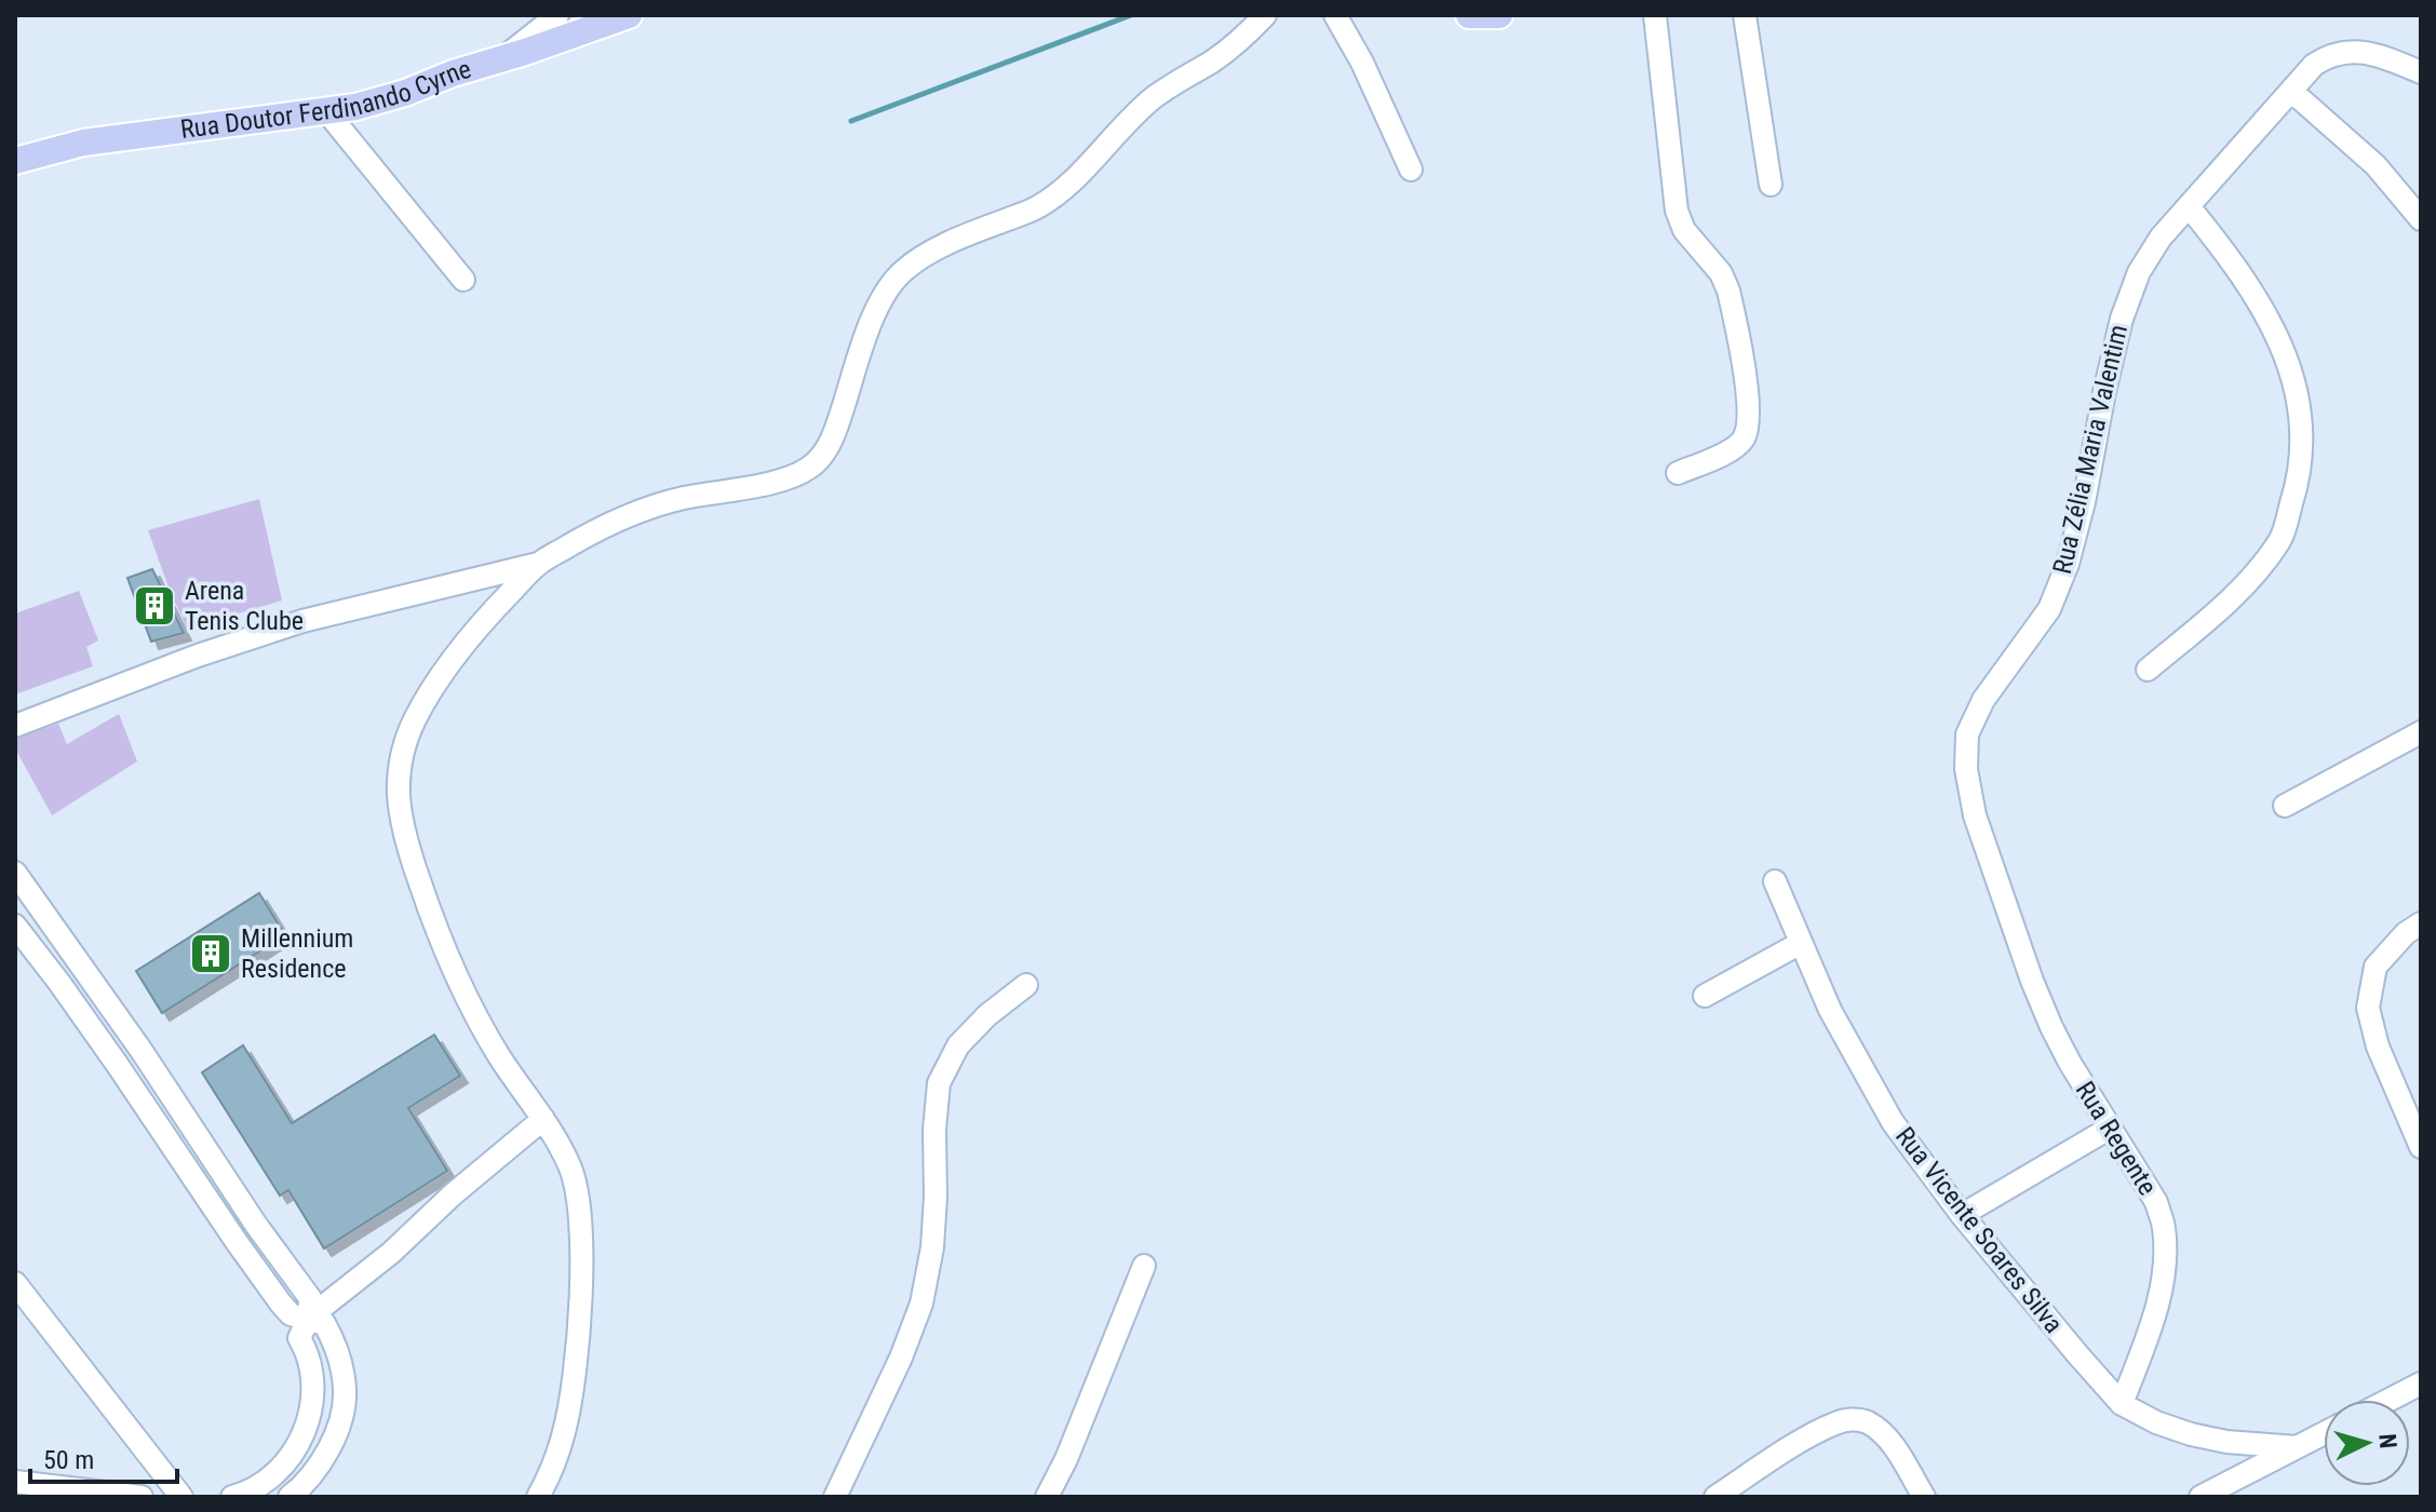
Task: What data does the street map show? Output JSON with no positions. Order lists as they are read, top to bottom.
{
  "streets": {
    "main road": ["Rua Doutor Ferdinando Cyrne"],
    "street": ["Rua Zélia Maria Valentim", "Rua Regente", "Rua Vicente Soares Silva"]
  },
  "crossings": [
    ["Rua Zélia Maria Valentim", "Rua Regente"],
    ["Rua Regente", "Rua Vicente Soares Silva"]
  ],
  "places": {
    "building": ["Arena Tenis Clube", "Millennium Residence"]
  },
  "scale_bar": "50 m",
  "north": "right"
}
